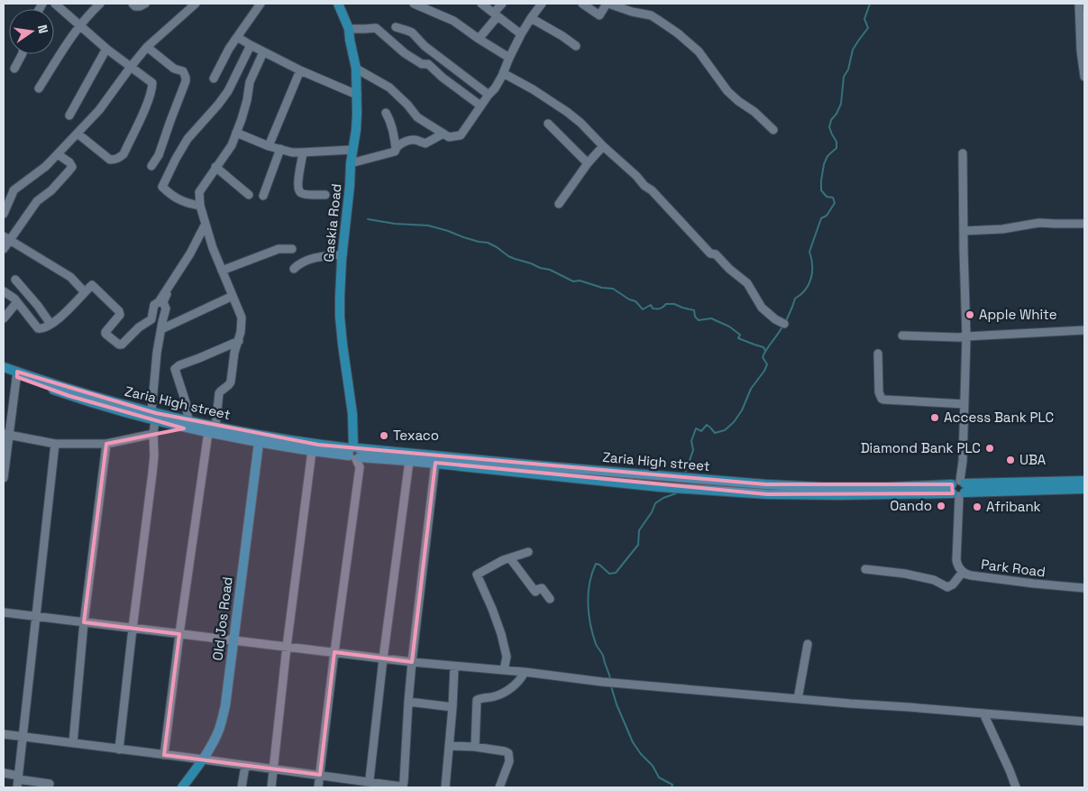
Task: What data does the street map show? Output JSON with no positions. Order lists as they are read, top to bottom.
{
  "streets": {
    "main road": ["Gaskia Road", "Zaria High street", "Old Jos Road"],
    "street": ["Park Road"]
  },
  "crossings": [
    ["Gaskia Road", "Zaria High street"],
    ["Zaria High street", "Park Road"],
    ["Zaria High street", "Old Jos Road"]
  ],
  "places": [
    "Apple White",
    "Access Bank PLC",
    "Texaco",
    "Diamond Bank PLC",
    "UBA",
    "Oando",
    "Afribank"
  ],
  "north": "right"
}
